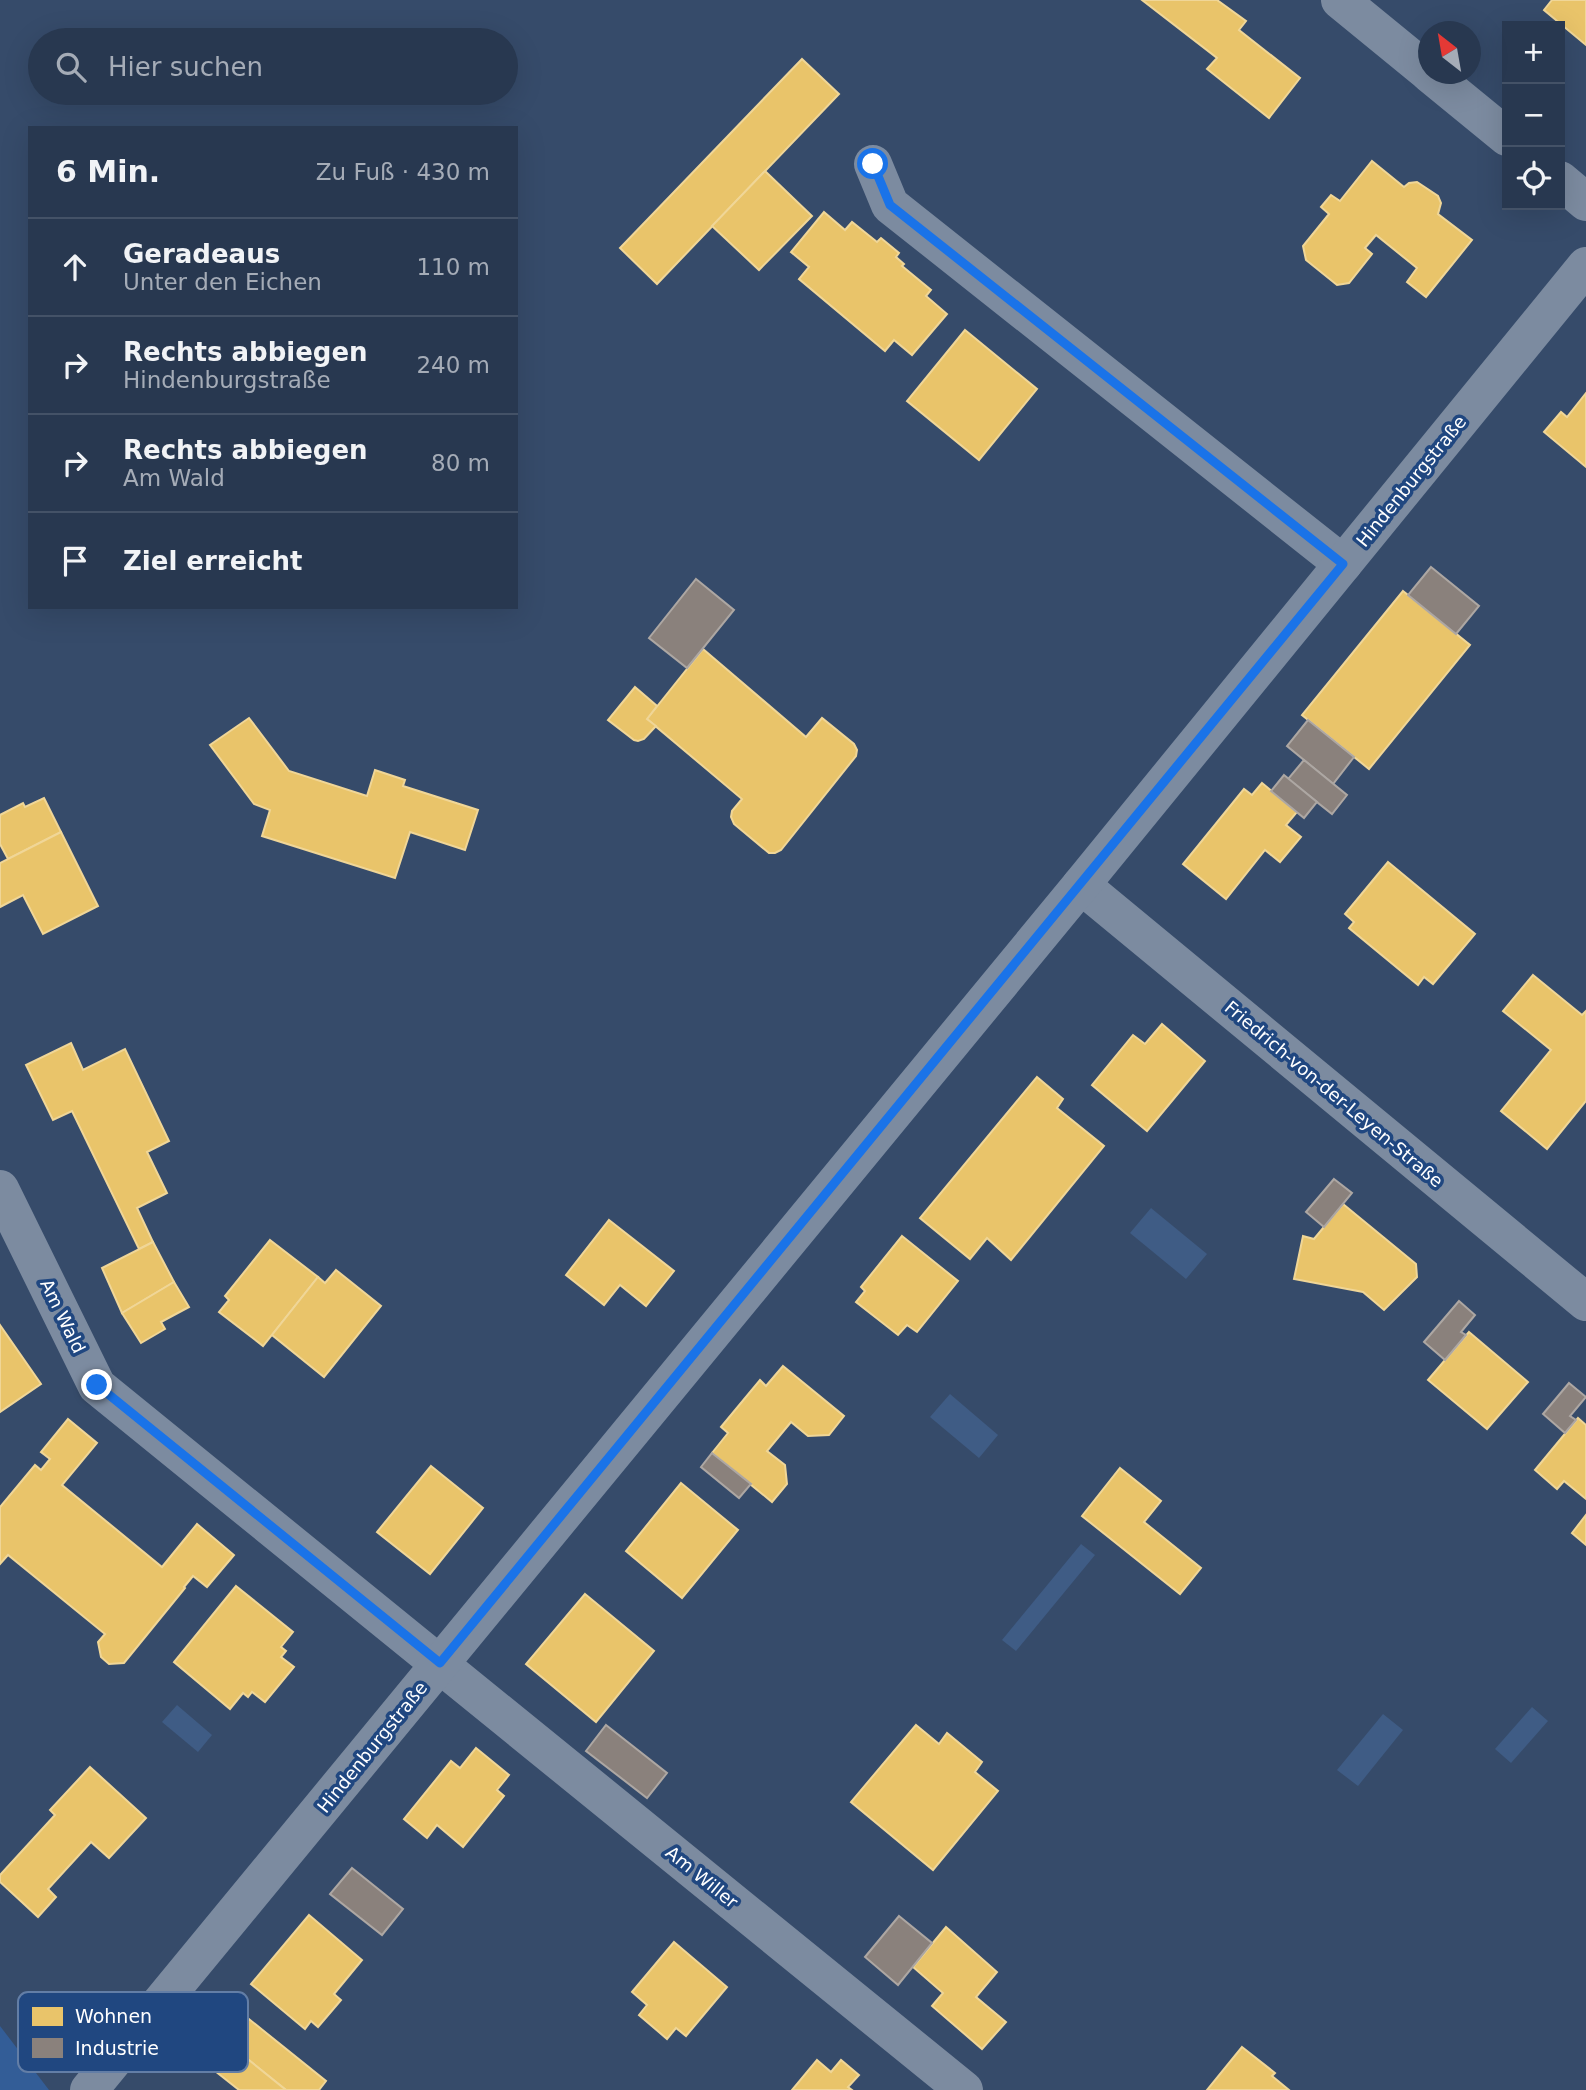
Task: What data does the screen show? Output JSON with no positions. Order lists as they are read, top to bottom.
{
  "streets": {
    "street": [
      "Hindenburgstraße",
      "Friedrich-von-der-Leyen-Straße",
      "Am Wald",
      "Am Willer"
    ]
  },
  "crossings": [
    ["Hindenburgstraße", "Friedrich-von-der-Leyen-Straße"],
    ["Hindenburgstraße", "Am Wald"],
    ["Hindenburgstraße", "Am Willer"],
    ["Am Wald", "Am Willer"]
  ],
  "legend": ["Wohnen", "Industrie"],
  "north": "top left",
  "page": {
    "map_buttons": ["+", "−"],
    "search": "Hier suchen",
    "heading": ["6 Min.", "Zu Fuß · 430 m"],
    "list": [
      ["Geradeaus", "Unter den Eichen", "110 m"],
      ["Rechts abbiegen", "Hindenburgstraße", "240 m"],
      ["Rechts abbiegen", "Am Wald", "80 m"],
      "Ziel erreicht"
    ]
  }
}
